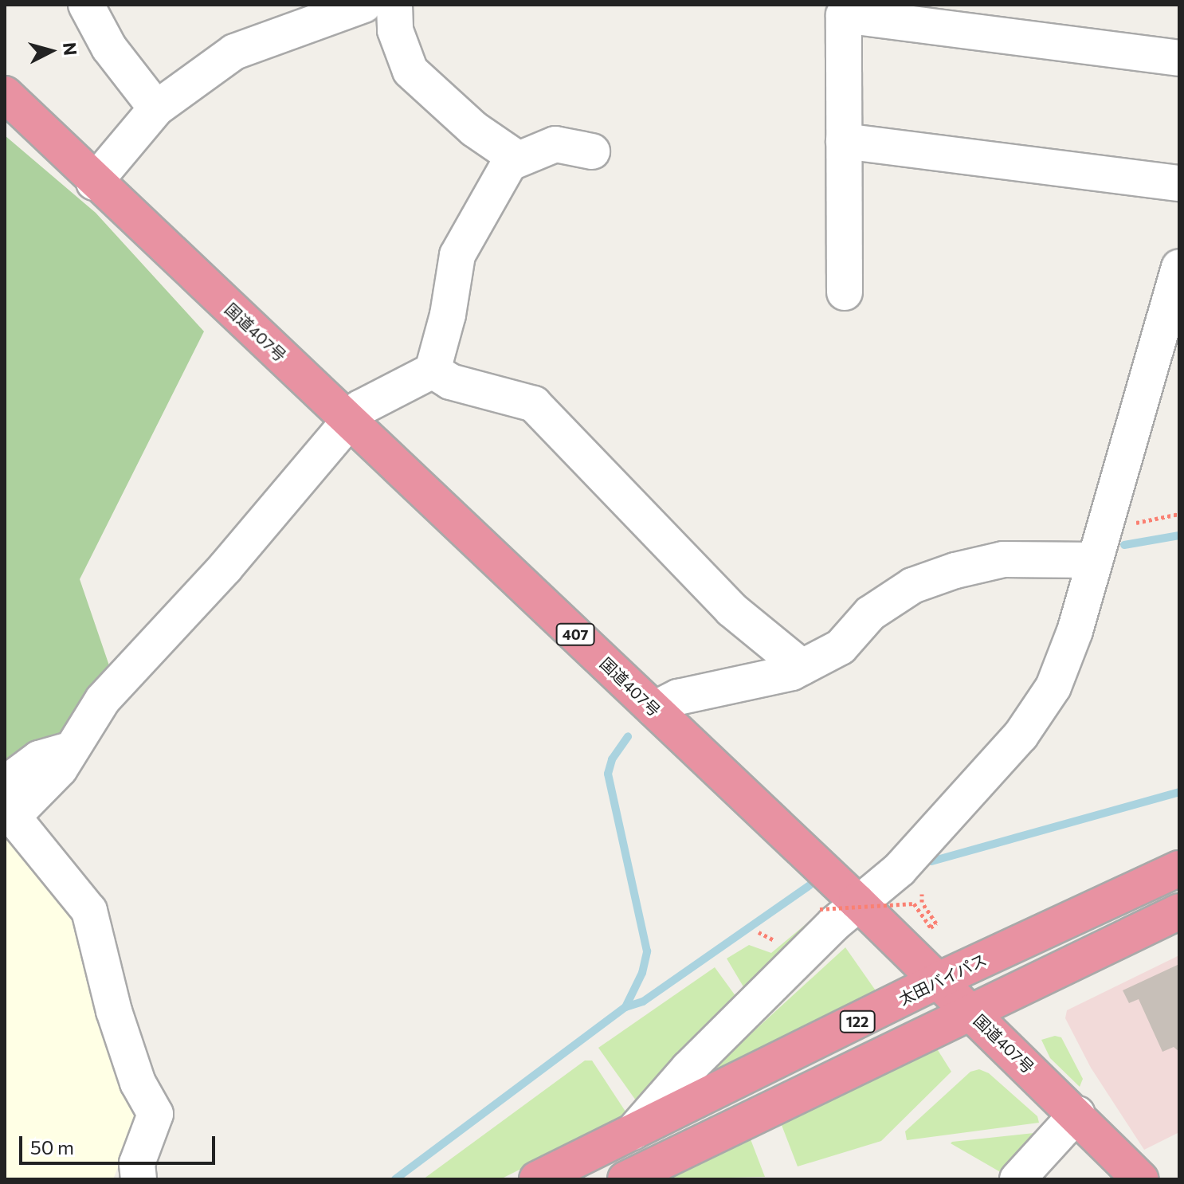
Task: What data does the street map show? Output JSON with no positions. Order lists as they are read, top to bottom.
{
  "streets": {
    "highway": [
      "国道407号",
      "407",
      "太田バイパス",
      "122"
    ]
  },
  "crossings": [
    ["国道407号", "太田バイパス"],
    ["国道407号", "122"]
  ],
  "scale_bar": "50 m",
  "north": "right"
}
